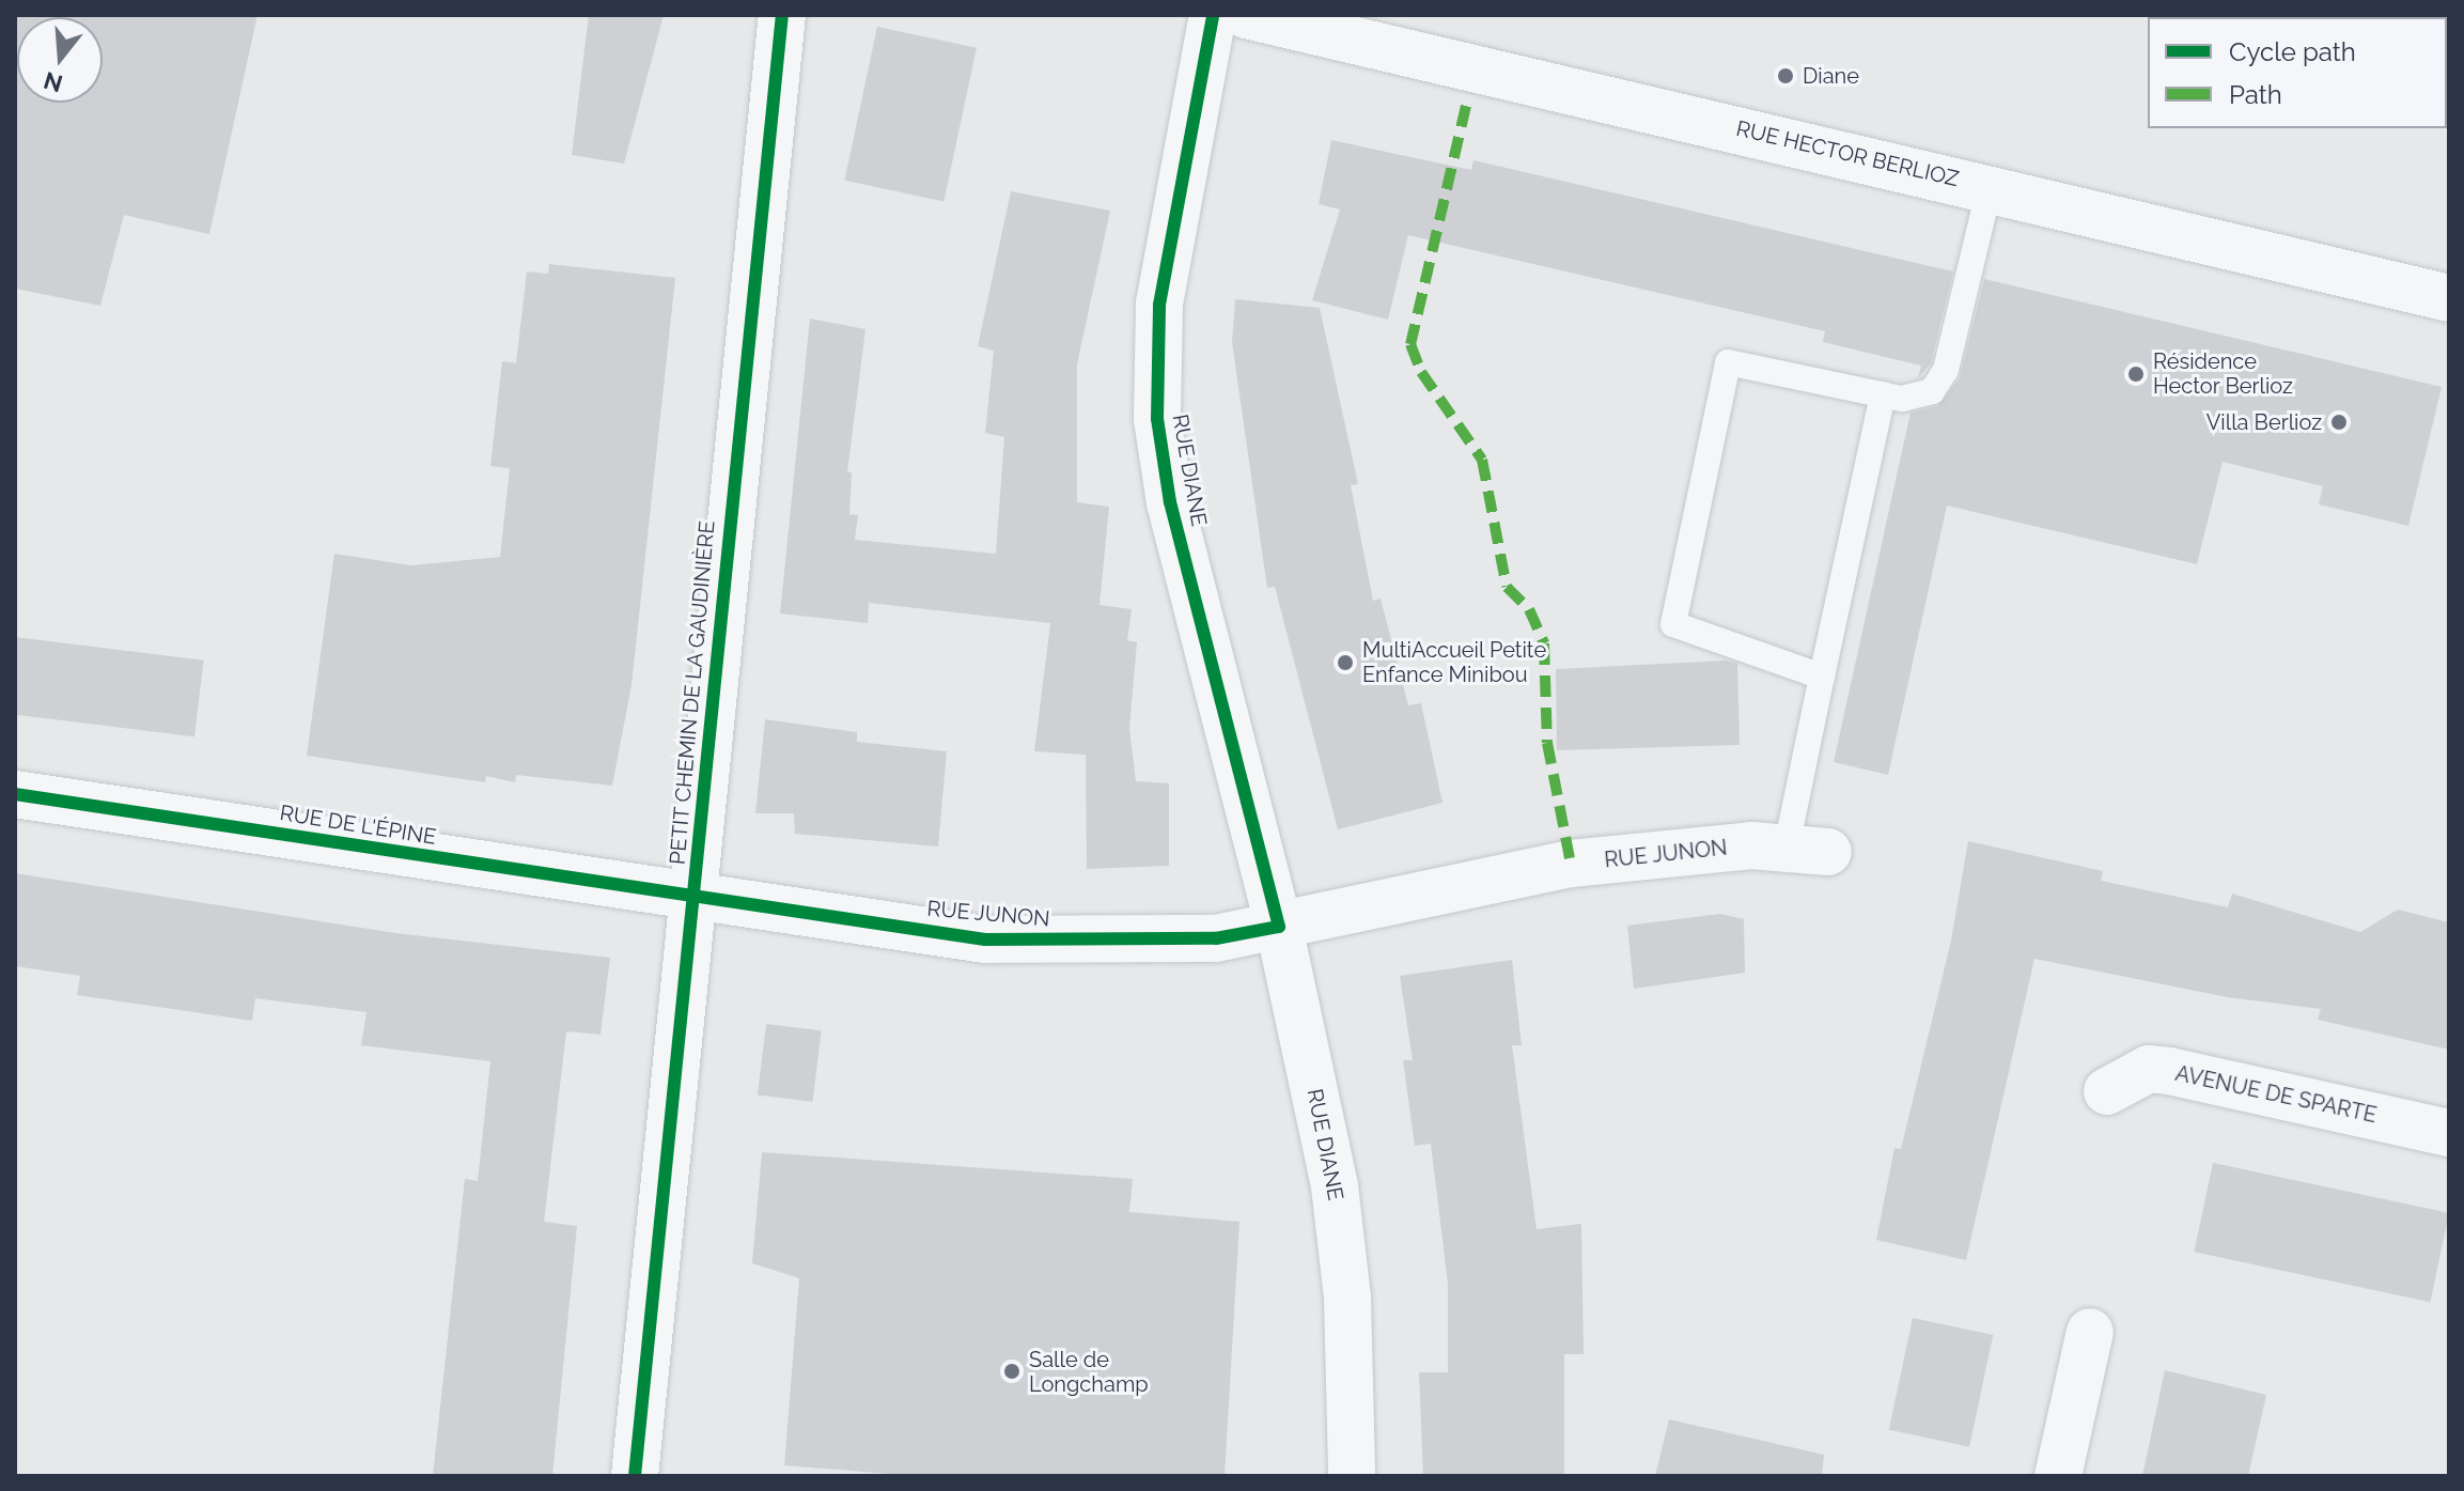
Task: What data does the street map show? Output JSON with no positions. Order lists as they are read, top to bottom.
{
  "streets": {
    "street": [
      "RUE HECTOR BERLIOZ",
      "RUE DIANE",
      "PETIT CHEMIN DE LA GAUDINIÈRE",
      "RUE DE L'ÉPINE",
      "RUE JUNON",
      "AVENUE DE SPARTE"
    ]
  },
  "crossings": [
    ["RUE DIANE", "RUE JUNON"],
    ["PETIT CHEMIN DE LA GAUDINIÈRE", "RUE DE L'ÉPINE"],
    ["PETIT CHEMIN DE LA GAUDINIÈRE", "RUE JUNON"],
    ["RUE DE L'ÉPINE", "RUE JUNON"]
  ],
  "places": [
    "Diane",
    "Résidence Hector Berlioz",
    "Villa Berlioz",
    "MultiAccueil Petite Enfance Minibou",
    "Salle de Longchamp"
  ],
  "legend": ["Cycle path", "Path"],
  "north": "bottom"
}
